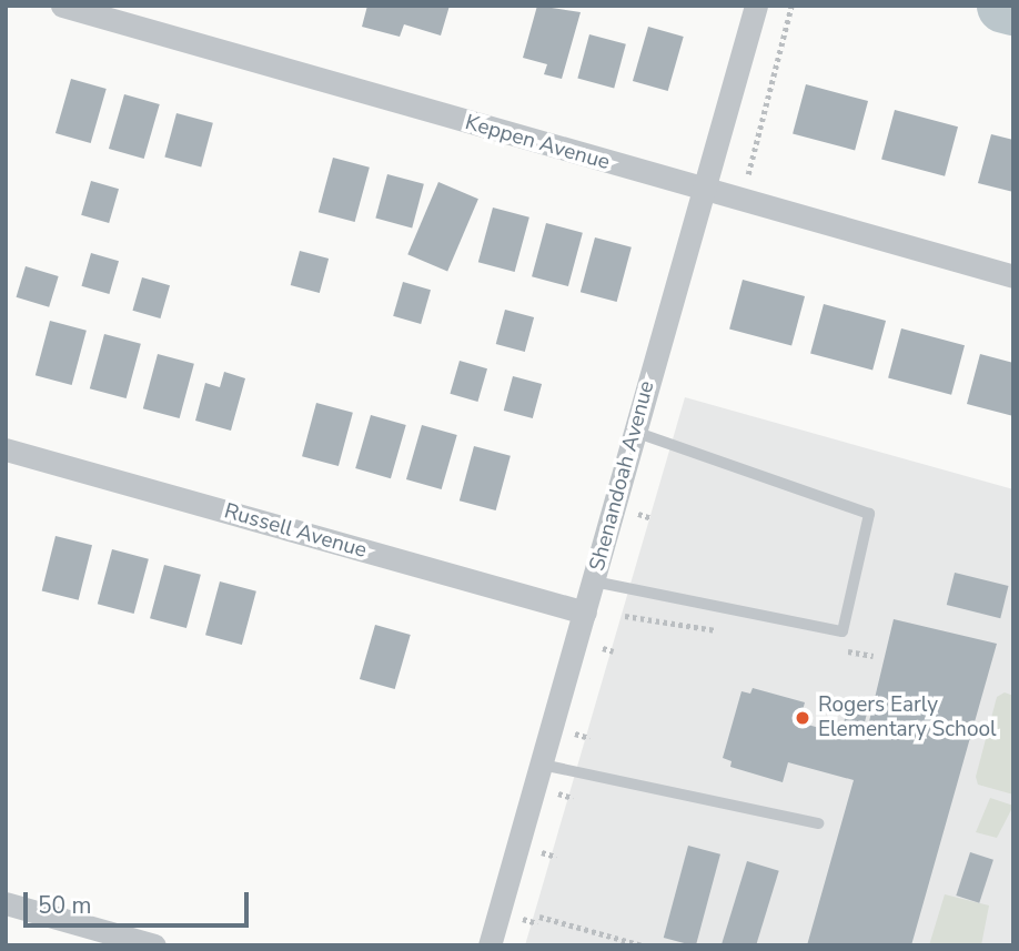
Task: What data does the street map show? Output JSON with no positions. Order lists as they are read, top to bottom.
{
  "streets": {
    "street": ["Keppen Avenue", "Shenandoah Avenue", "Russell Avenue"]
  },
  "crossings": [
    ["Keppen Avenue", "Shenandoah Avenue"],
    ["Shenandoah Avenue", "Russell Avenue"]
  ],
  "places": ["Rogers Early Elementary School"],
  "scale_bar": "50 m"
}
